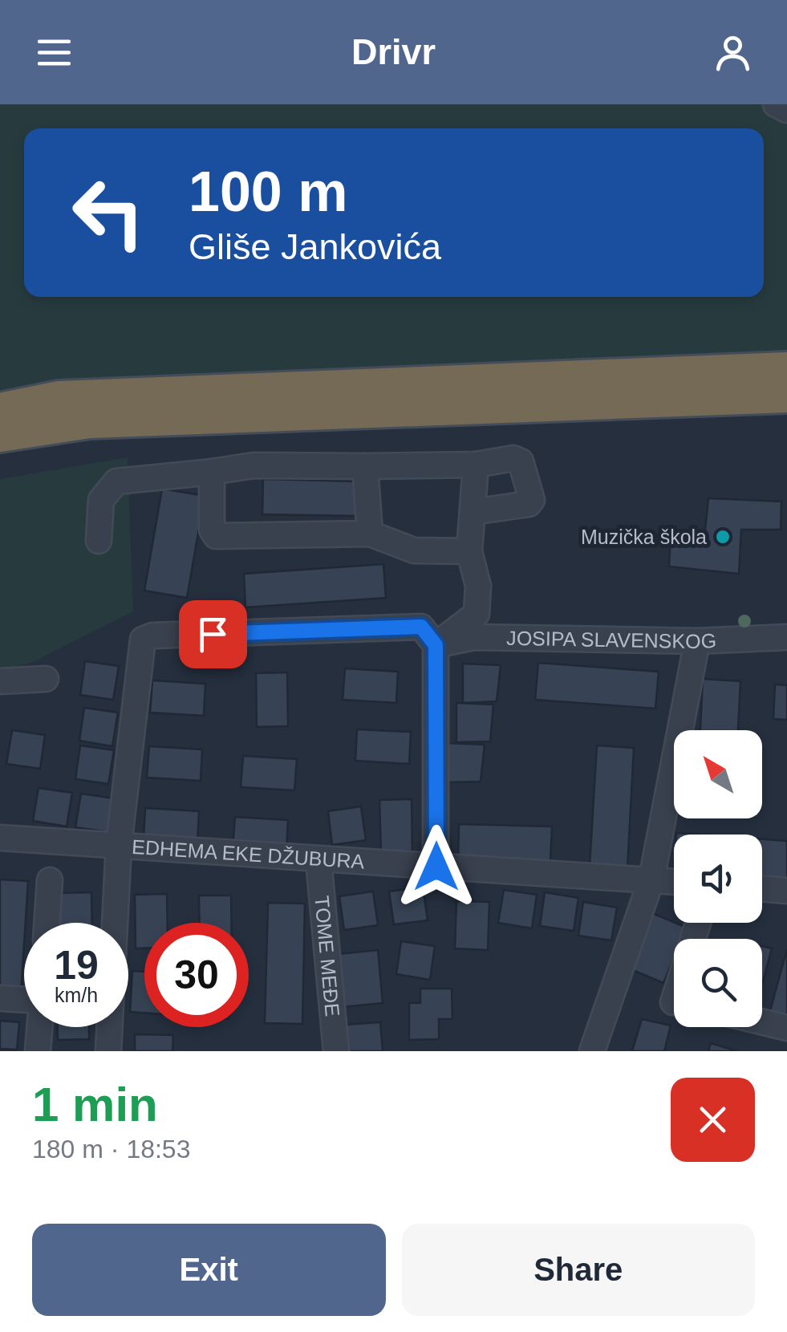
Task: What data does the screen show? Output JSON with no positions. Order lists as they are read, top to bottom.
{
  "streets": {
    "street": ["JOSIPA SLAVENSKOG", "EDHEMA EKE DŽUBURA", "TOME MEĐE"]
  },
  "crossings": [
    ["EDHEMA EKE DŽUBURA", "TOME MEĐE"]
  ],
  "places": ["Muzička škola"],
  "north": "top left",
  "page": {
    "header": "Drivr",
    "turn": ["100 m", "Gliše Jankovića"],
    "speed": "19 km/h",
    "limit": "30",
    "heading": ["1 min", "180 m · 18:53"],
    "buttons": ["Exit", "Share"]
  }
}
